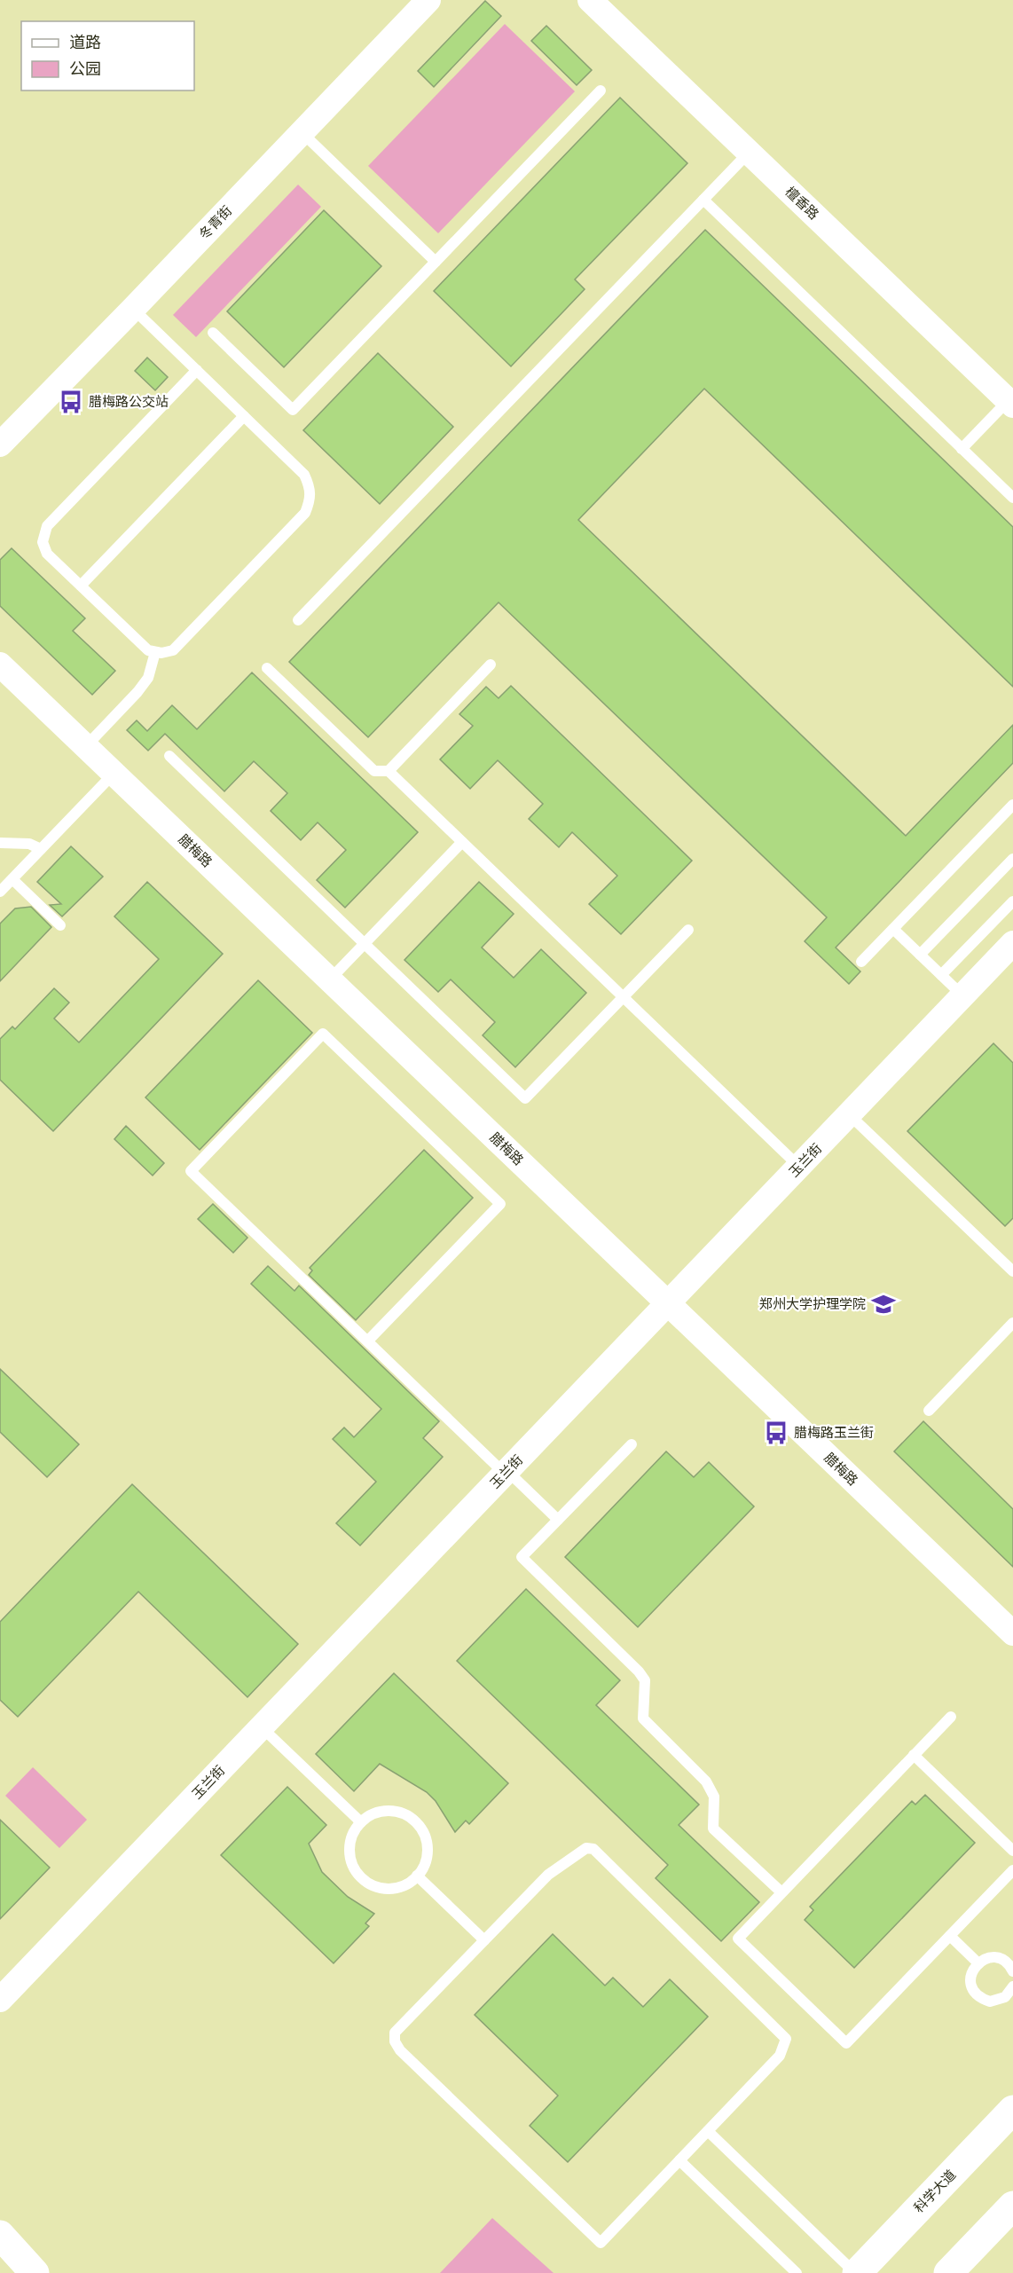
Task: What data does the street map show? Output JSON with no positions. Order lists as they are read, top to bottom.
{
  "streets": {
    "main road": ["科学大道"],
    "street": [
      "檀香路",
      "冬青街",
      "腊梅路",
      "玉兰街"
    ]
  },
  "crossings": [
    ["腊梅路", "玉兰街"]
  ],
  "places": {
    "bus stop": ["腊梅路公交站", "腊梅路玉兰街"],
    "school or university": ["郑州大学护理学院"]
  },
  "legend": ["道路", "公园"]
}
